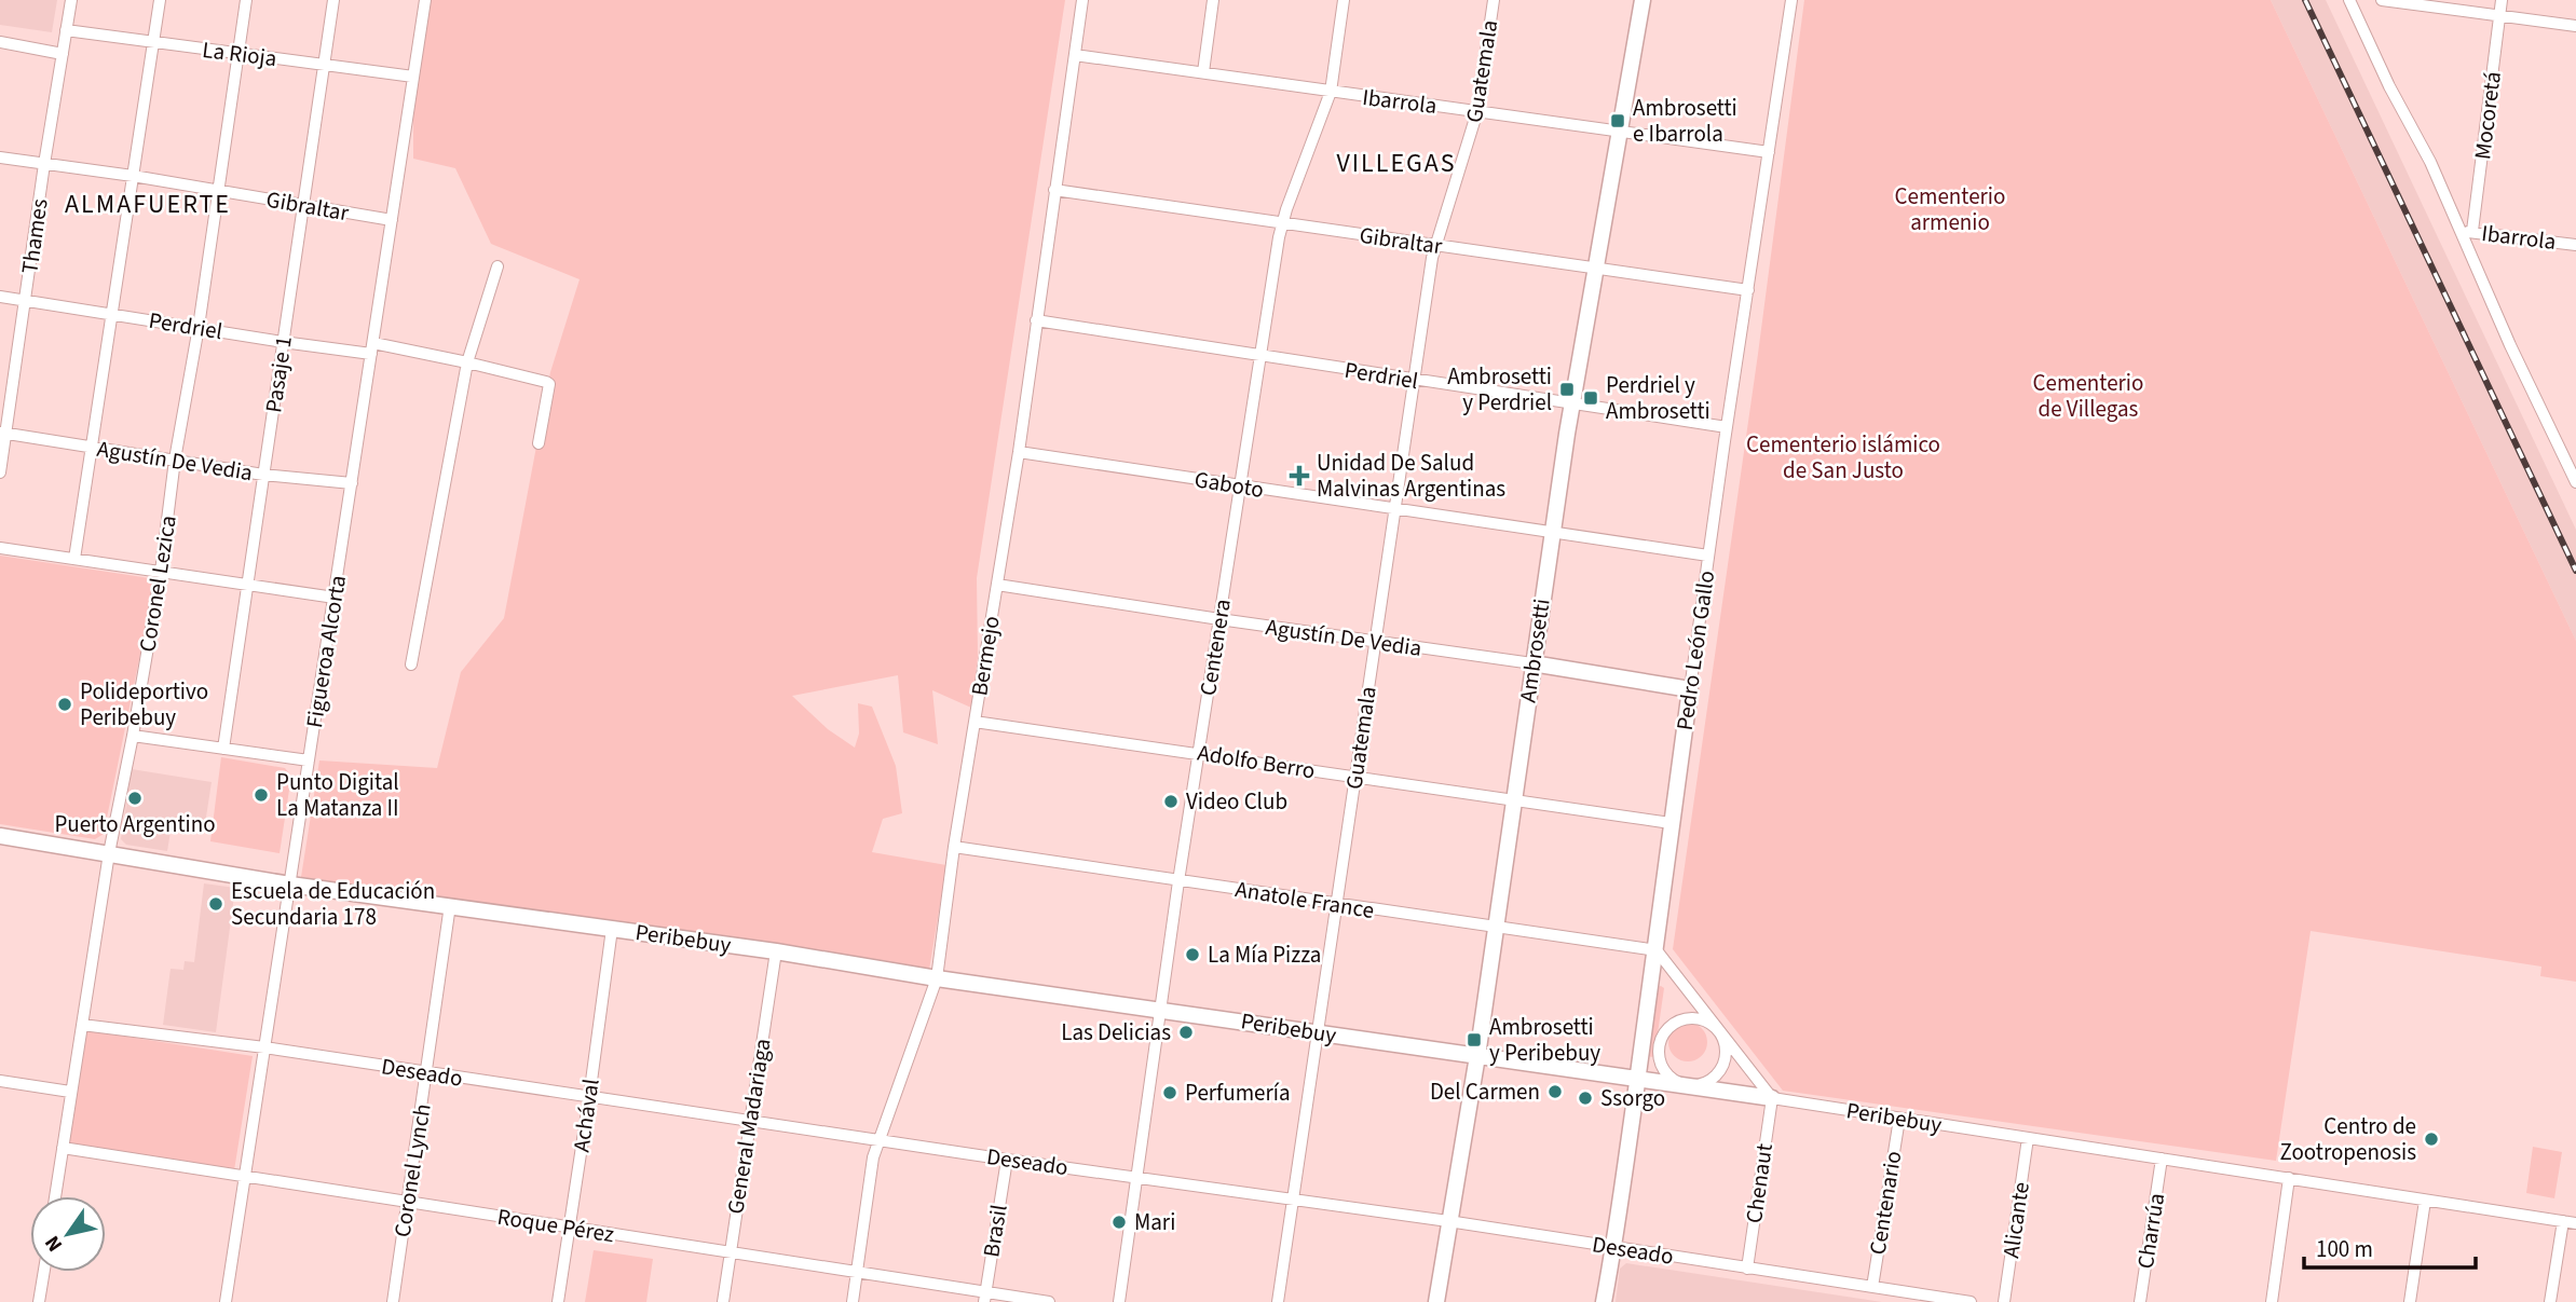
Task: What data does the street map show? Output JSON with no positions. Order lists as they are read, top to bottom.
{
  "streets": {
    "street": [
      "La Rioja",
      "Guatemala",
      "Ibarrola",
      "Mocoretá",
      "Gibraltar",
      "Thames",
      "Perdriel",
      "Pasaje 1",
      "Agustín De Vedia",
      "Gaboto",
      "Coronel Lezica",
      "Centenera",
      "Ambrosetti",
      "Pedro León Gallo",
      "Figueroa Alcorta",
      "Bermejo",
      "Adolfo Berro",
      "Anatole France",
      "Peribebuy",
      "Deseado",
      "Achával",
      "General Madariaga",
      "Coronel Lynch",
      "Chenaut",
      "Centenario",
      "Alicante",
      "Roque Pérez",
      "Brasil",
      "Charrúa"
    ]
  },
  "crossings": [
    ["La Rioja", "Thames"],
    ["La Rioja", "Pasaje 1"],
    ["La Rioja", "Coronel Lezica"],
    ["La Rioja", "Figueroa Alcorta"],
    ["Guatemala", "Ibarrola"],
    ["Guatemala", "Gibraltar"],
    ["Guatemala", "Perdriel"],
    ["Guatemala", "Agustín De Vedia"],
    ["Guatemala", "Gaboto"],
    ["Guatemala", "Adolfo Berro"],
    ["Guatemala", "Anatole France"],
    ["Guatemala", "Peribebuy"],
    ["Guatemala", "Deseado"],
    ["Ibarrola", "Mocoretá"],
    ["Ibarrola", "Centenera"],
    ["Ibarrola", "Ambrosetti"],
    ["Ibarrola", "Pedro León Gallo"],
    ["Ibarrola", "Bermejo"],
    ["Gibraltar", "Thames"],
    ["Gibraltar", "Pasaje 1"],
    ["Gibraltar", "Coronel Lezica"],
    ["Gibraltar", "Centenera"],
    ["Gibraltar", "Ambrosetti"],
    ["Gibraltar", "Pedro León Gallo"],
    ["Gibraltar", "Figueroa Alcorta"],
    ["Gibraltar", "Bermejo"],
    ["Thames", "Perdriel"],
    ["Thames", "Agustín De Vedia"],
    ["Perdriel", "Pasaje 1"],
    ["Perdriel", "Coronel Lezica"],
    ["Perdriel", "Centenera"],
    ["Perdriel", "Ambrosetti"],
    ["Perdriel", "Pedro León Gallo"],
    ["Perdriel", "Figueroa Alcorta"],
    ["Perdriel", "Bermejo"],
    ["Pasaje 1", "Agustín De Vedia"],
    ["Agustín De Vedia", "Coronel Lezica"],
    ["Agustín De Vedia", "Centenera"],
    ["Agustín De Vedia", "Ambrosetti"],
    ["Agustín De Vedia", "Pedro León Gallo"],
    ["Agustín De Vedia", "Figueroa Alcorta"],
    ["Agustín De Vedia", "Bermejo"],
    ["Gaboto", "Centenera"],
    ["Gaboto", "Ambrosetti"],
    ["Gaboto", "Pedro León Gallo"],
    ["Gaboto", "Bermejo"],
    ["Coronel Lezica", "Peribebuy"],
    ["Coronel Lezica", "Deseado"],
    ["Coronel Lezica", "Roque Pérez"],
    ["Centenera", "Adolfo Berro"],
    ["Centenera", "Anatole France"],
    ["Centenera", "Peribebuy"],
    ["Centenera", "Deseado"],
    ["Ambrosetti", "Adolfo Berro"],
    ["Ambrosetti", "Anatole France"],
    ["Ambrosetti", "Peribebuy"],
    ["Ambrosetti", "Deseado"],
    ["Pedro León Gallo", "Adolfo Berro"],
    ["Pedro León Gallo", "Anatole France"],
    ["Pedro León Gallo", "Peribebuy"],
    ["Pedro León Gallo", "Deseado"],
    ["Figueroa Alcorta", "Peribebuy"],
    ["Figueroa Alcorta", "Deseado"],
    ["Figueroa Alcorta", "Roque Pérez"],
    ["Bermejo", "Adolfo Berro"],
    ["Bermejo", "Anatole France"],
    ["Bermejo", "Peribebuy"],
    ["Bermejo", "Deseado"],
    ["Bermejo", "Roque Pérez"],
    ["Peribebuy", "Achával"],
    ["Peribebuy", "General Madariaga"],
    ["Peribebuy", "Coronel Lynch"],
    ["Peribebuy", "Chenaut"],
    ["Peribebuy", "Centenario"],
    ["Peribebuy", "Alicante"],
    ["Peribebuy", "Charrúa"],
    ["Deseado", "Achával"],
    ["Deseado", "General Madariaga"],
    ["Deseado", "Coronel Lynch"],
    ["Deseado", "Chenaut"],
    ["Deseado", "Centenario"],
    ["Deseado", "Brasil"],
    ["Achával", "Roque Pérez"],
    ["General Madariaga", "Roque Pérez"],
    ["Coronel Lynch", "Roque Pérez"],
    ["Roque Pérez", "Brasil"]
  ],
  "districts": ["VILLEGAS", "ALMAFUERTE"],
  "parks": ["Cementerio armenio", "Cementerio de Villegas", "Cementerio islámico de San Justo"],
  "places": {
    "transit": [
      "Ambrosetti e Ibarrola",
      "Ambrosetti y Perdriel",
      "Perdriel y Ambrosetti",
      "Ambrosetti y Peribebuy"
    ],
    "health": ["Unidad De Salud Malvinas Argentinas"],
    "other": [
      "Polideportivo Peribebuy",
      "Punto Digital La Matanza II",
      "Puerto Argentino",
      "Video Club",
      "Escuela de Educación Secundaria 178",
      "La Mía Pizza",
      "Las Delicias",
      "Del Carmen",
      "Perfumería",
      "Ssorgo",
      "Centro de Zootropenosis",
      "Mari"
    ]
  },
  "scale_bar": "100 m",
  "north": "bottom left"
}
